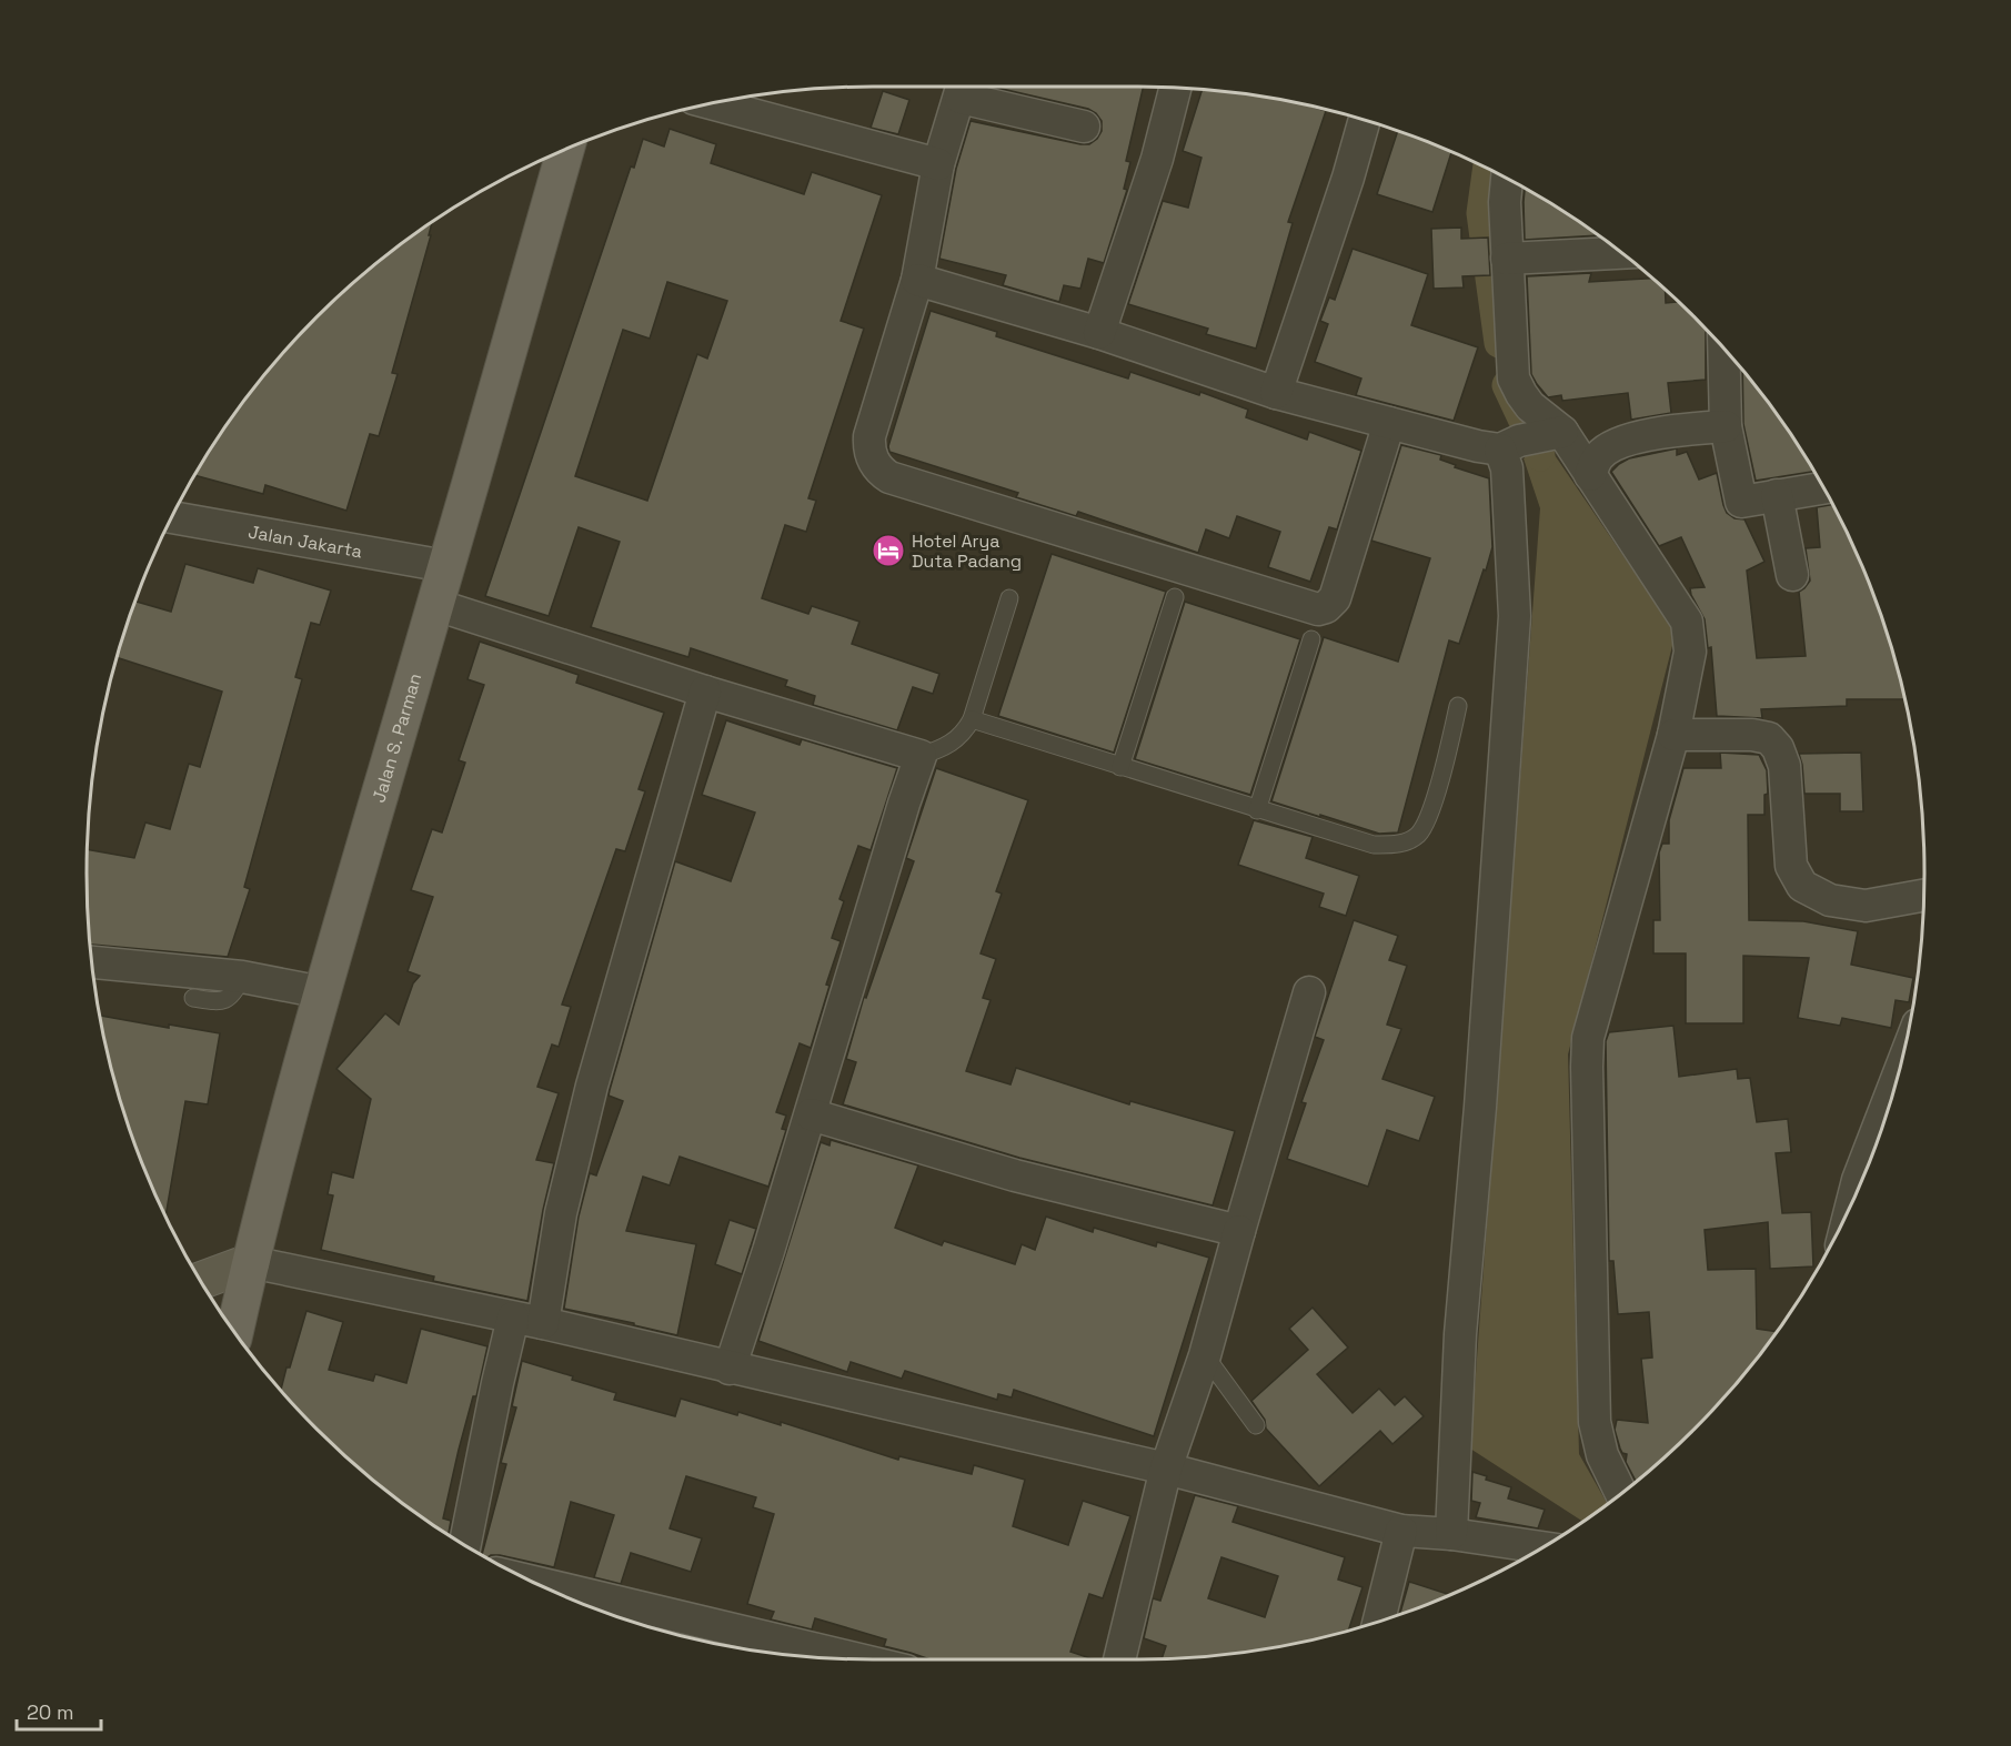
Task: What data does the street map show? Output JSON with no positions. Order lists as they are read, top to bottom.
{
  "streets": {
    "main road": ["Jalan S. Parman"],
    "street": ["Jalan Jakarta"]
  },
  "crossings": [
    ["Jalan Jakarta", "Jalan S. Parman"]
  ],
  "places": {
    "hotel": ["Hotel Arya Duta Padang"]
  },
  "scale_bar": "20 m"
}
